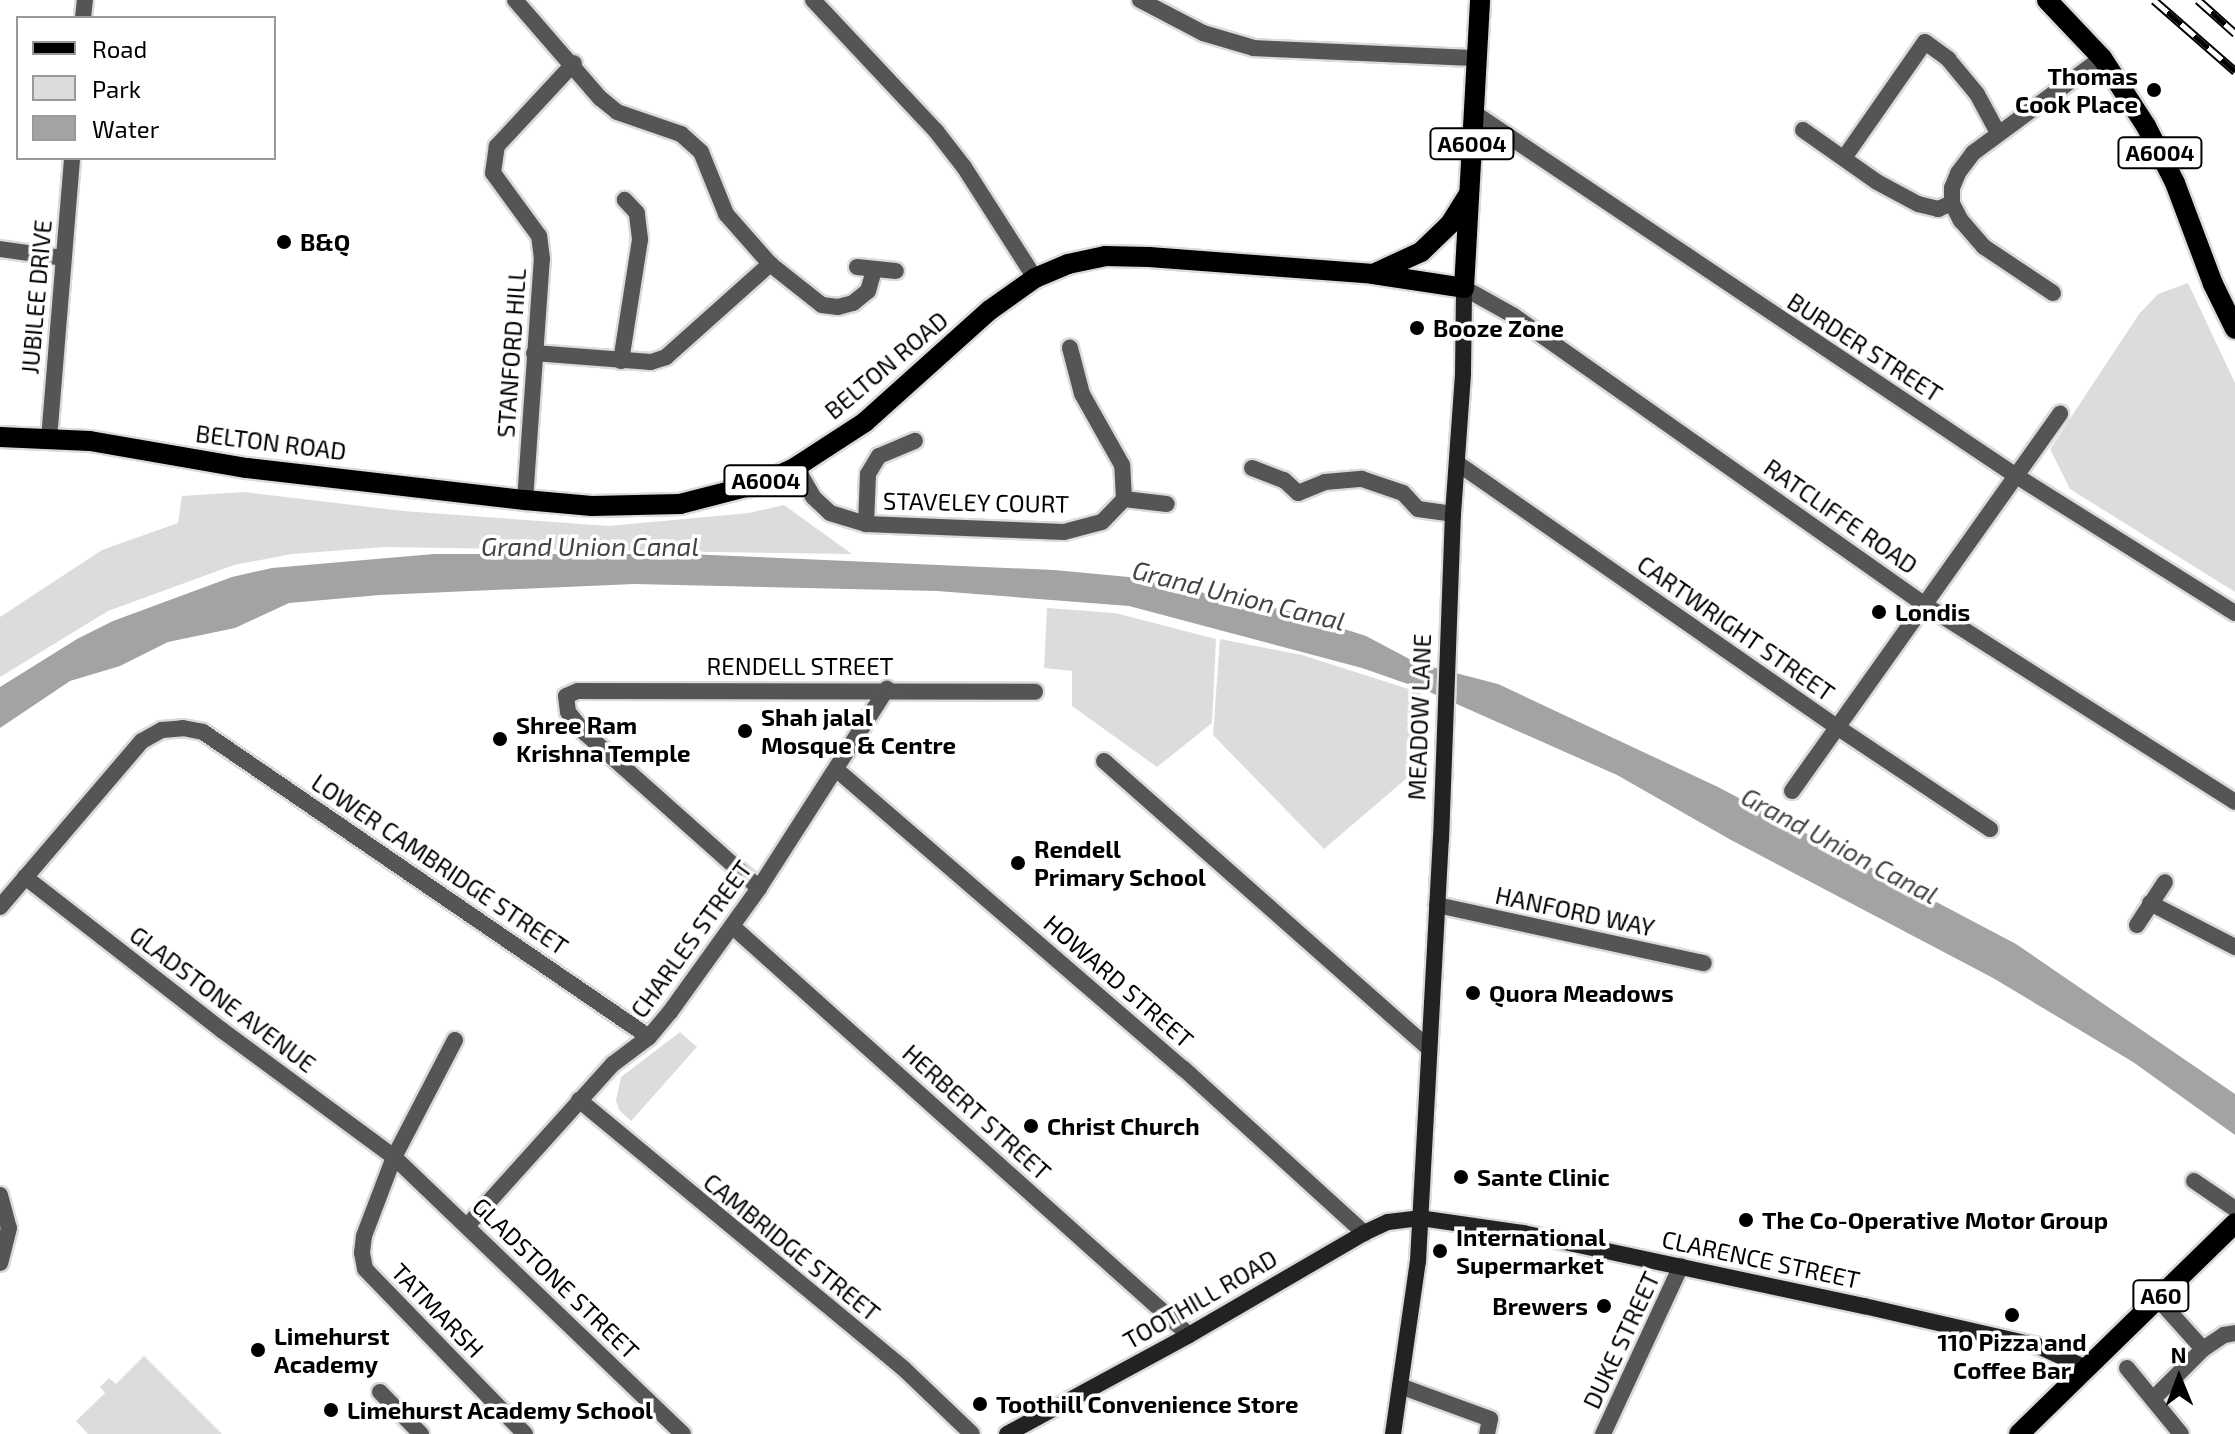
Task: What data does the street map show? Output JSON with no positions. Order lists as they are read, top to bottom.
{
  "streets": {
    "main road": [
      "A6004",
      "BELTON ROAD",
      "MEADOW LANE",
      "A60"
    ],
    "street": [
      "JUBILEE DRIVE",
      "BURDER STREET",
      "STANFORD HILL",
      "STAVELEY COURT",
      "RATCLIFFE ROAD",
      "CARTWRIGHT STREET",
      "RENDELL STREET",
      "LOWER CAMBRIDGE STREET",
      "HANFORD WAY",
      "CHARLES STREET",
      "HOWARD STREET",
      "GLADSTONE AVENUE",
      "HERBERT STREET",
      "CAMBRIDGE STREET",
      "CLARENCE STREET",
      "GLADSTONE STREET",
      "TOOTHILL ROAD",
      "TATMARSH",
      "DUKE STREET"
    ]
  },
  "crossings": [
    ["A6004", "BELTON ROAD"],
    ["A6004", "MEADOW LANE"],
    ["JUBILEE DRIVE", "BELTON ROAD"],
    ["BURDER STREET", "MEADOW LANE"],
    ["STANFORD HILL", "BELTON ROAD"],
    ["BELTON ROAD", "STAVELEY COURT"],
    ["BELTON ROAD", "RATCLIFFE ROAD"],
    ["BELTON ROAD", "MEADOW LANE"],
    ["RATCLIFFE ROAD", "MEADOW LANE"],
    ["CARTWRIGHT STREET", "MEADOW LANE"],
    ["RENDELL STREET", "CHARLES STREET"],
    ["MEADOW LANE", "HANFORD WAY"],
    ["MEADOW LANE", "CLARENCE STREET"],
    ["MEADOW LANE", "TOOTHILL ROAD"],
    ["LOWER CAMBRIDGE STREET", "CHARLES STREET"],
    ["LOWER CAMBRIDGE STREET", "GLADSTONE AVENUE"],
    ["CHARLES STREET", "HOWARD STREET"],
    ["CHARLES STREET", "HERBERT STREET"],
    ["CHARLES STREET", "CAMBRIDGE STREET"],
    ["CHARLES STREET", "GLADSTONE STREET"],
    ["HOWARD STREET", "TOOTHILL ROAD"],
    ["GLADSTONE AVENUE", "GLADSTONE STREET"],
    ["GLADSTONE AVENUE", "TATMARSH"],
    ["HERBERT STREET", "TOOTHILL ROAD"],
    ["CLARENCE STREET", "A60"],
    ["CLARENCE STREET", "TOOTHILL ROAD"],
    ["CLARENCE STREET", "DUKE STREET"],
    ["GLADSTONE STREET", "TATMARSH"]
  ],
  "water": ["Grand Union Canal"],
  "places": [
    "Thomas Cook Place",
    "B&Q",
    "Booze Zone",
    "Londis",
    "Shah jalal Mosque & Centre",
    "Shree Ram Krishna Temple",
    "Rendell Primary School",
    "Quora Meadows",
    "Christ Church",
    "Sante Clinic",
    "The Co-Operative Motor Group",
    "International Supermarket",
    "Brewers",
    "110 Pizza and Coffee Bar",
    "Limehurst Academy",
    "Toothill Convenience Store",
    "Limehurst Academy School"
  ],
  "legend": ["Road", "Park", "Water"],
  "north": "top"
}
